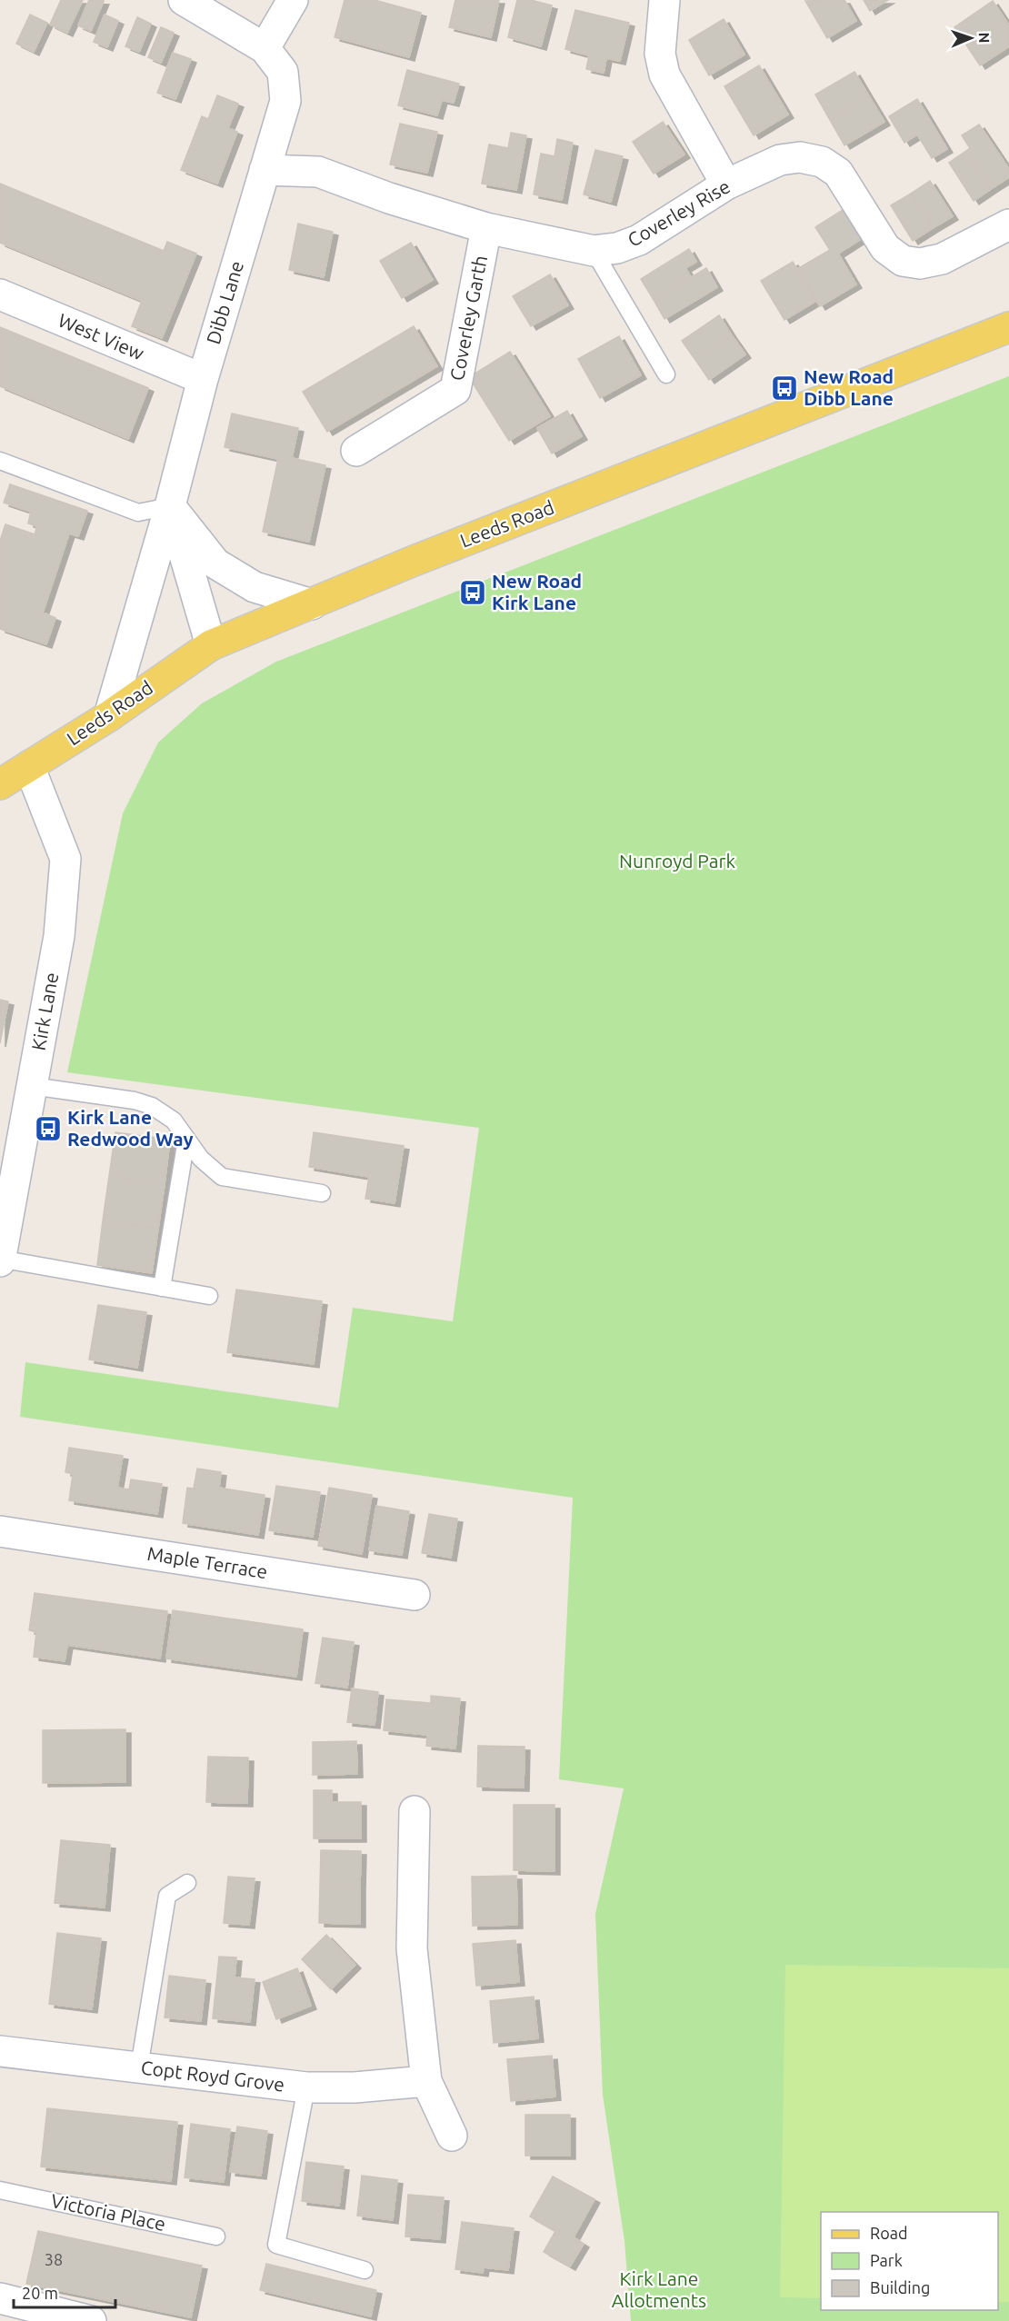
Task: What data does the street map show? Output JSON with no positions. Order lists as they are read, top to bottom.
{
  "streets": {
    "main road": ["Leeds Road"],
    "street": [
      "Coverley Rise",
      "Dibb Lane",
      "Coverley Garth",
      "West View",
      "Kirk Lane",
      "Maple Terrace",
      "Copt Royd Grove"
    ],
    "lane": ["Victoria Place"]
  },
  "crossings": [
    ["Coverley Rise", "Dibb Lane"],
    ["Coverley Rise", "Coverley Garth"],
    ["Dibb Lane", "West View"],
    ["Dibb Lane", "Leeds Road"],
    ["Leeds Road", "Kirk Lane"]
  ],
  "parks": ["Nunroyd Park", "Kirk Lane Allotments"],
  "places": {
    "bus stop": ["New Road Dibb Lane", "New Road Kirk Lane", "Kirk Lane Redwood Way"]
  },
  "house_numbers": ["38"],
  "legend": ["Road", "Park", "Building"],
  "scale_bar": "20 m",
  "north": "right"
}
